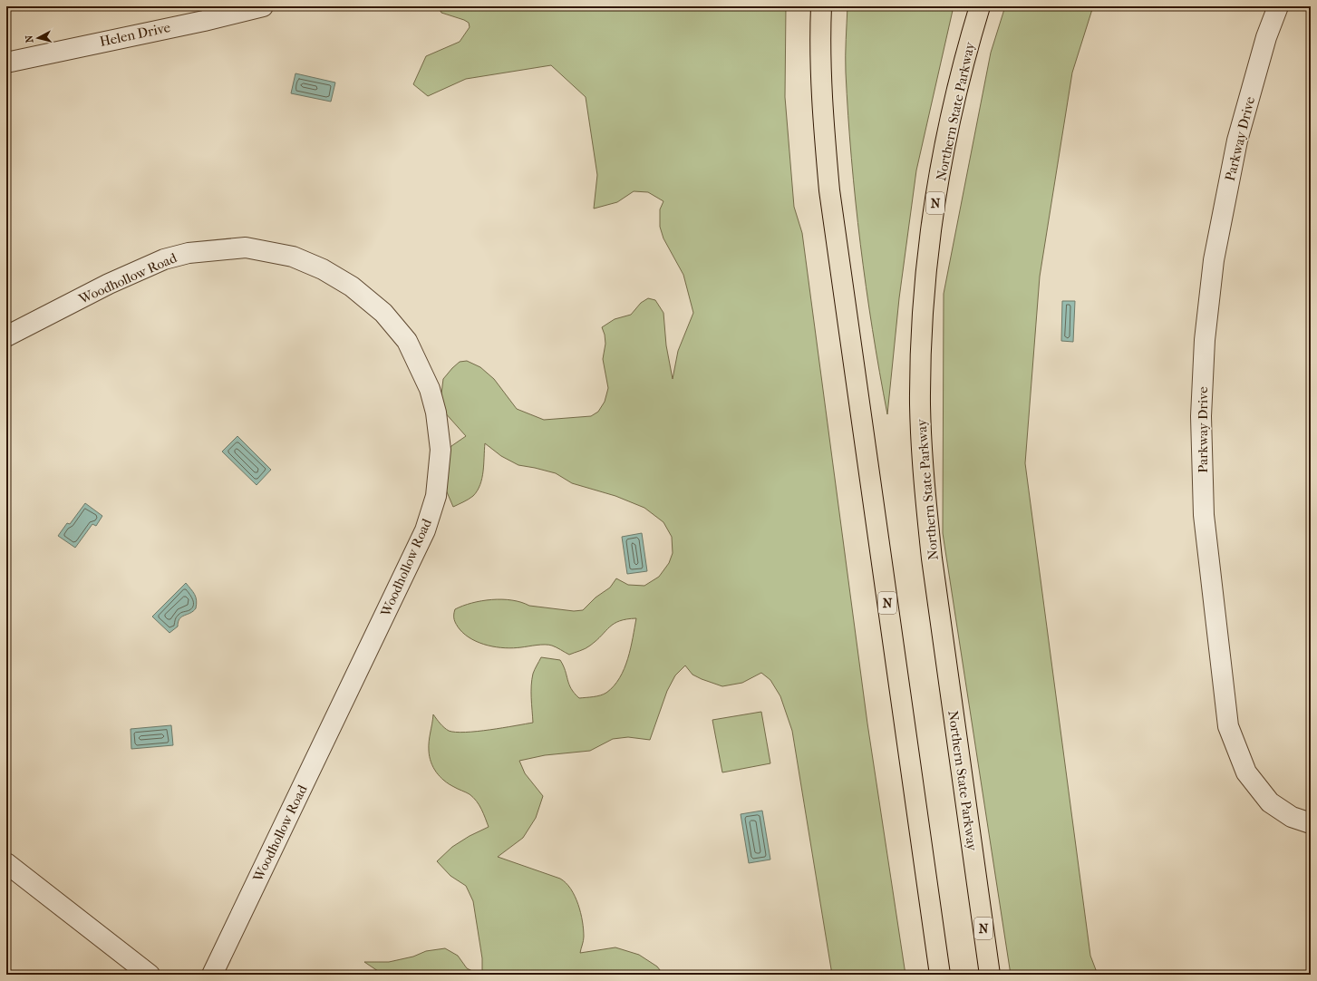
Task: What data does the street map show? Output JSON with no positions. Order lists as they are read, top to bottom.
{
  "streets": {
    "highway": ["Northern State Parkway", "N"],
    "street": ["Helen Drive", "Parkway Drive", "Woodhollow Road"]
  },
  "north": "left"
}
